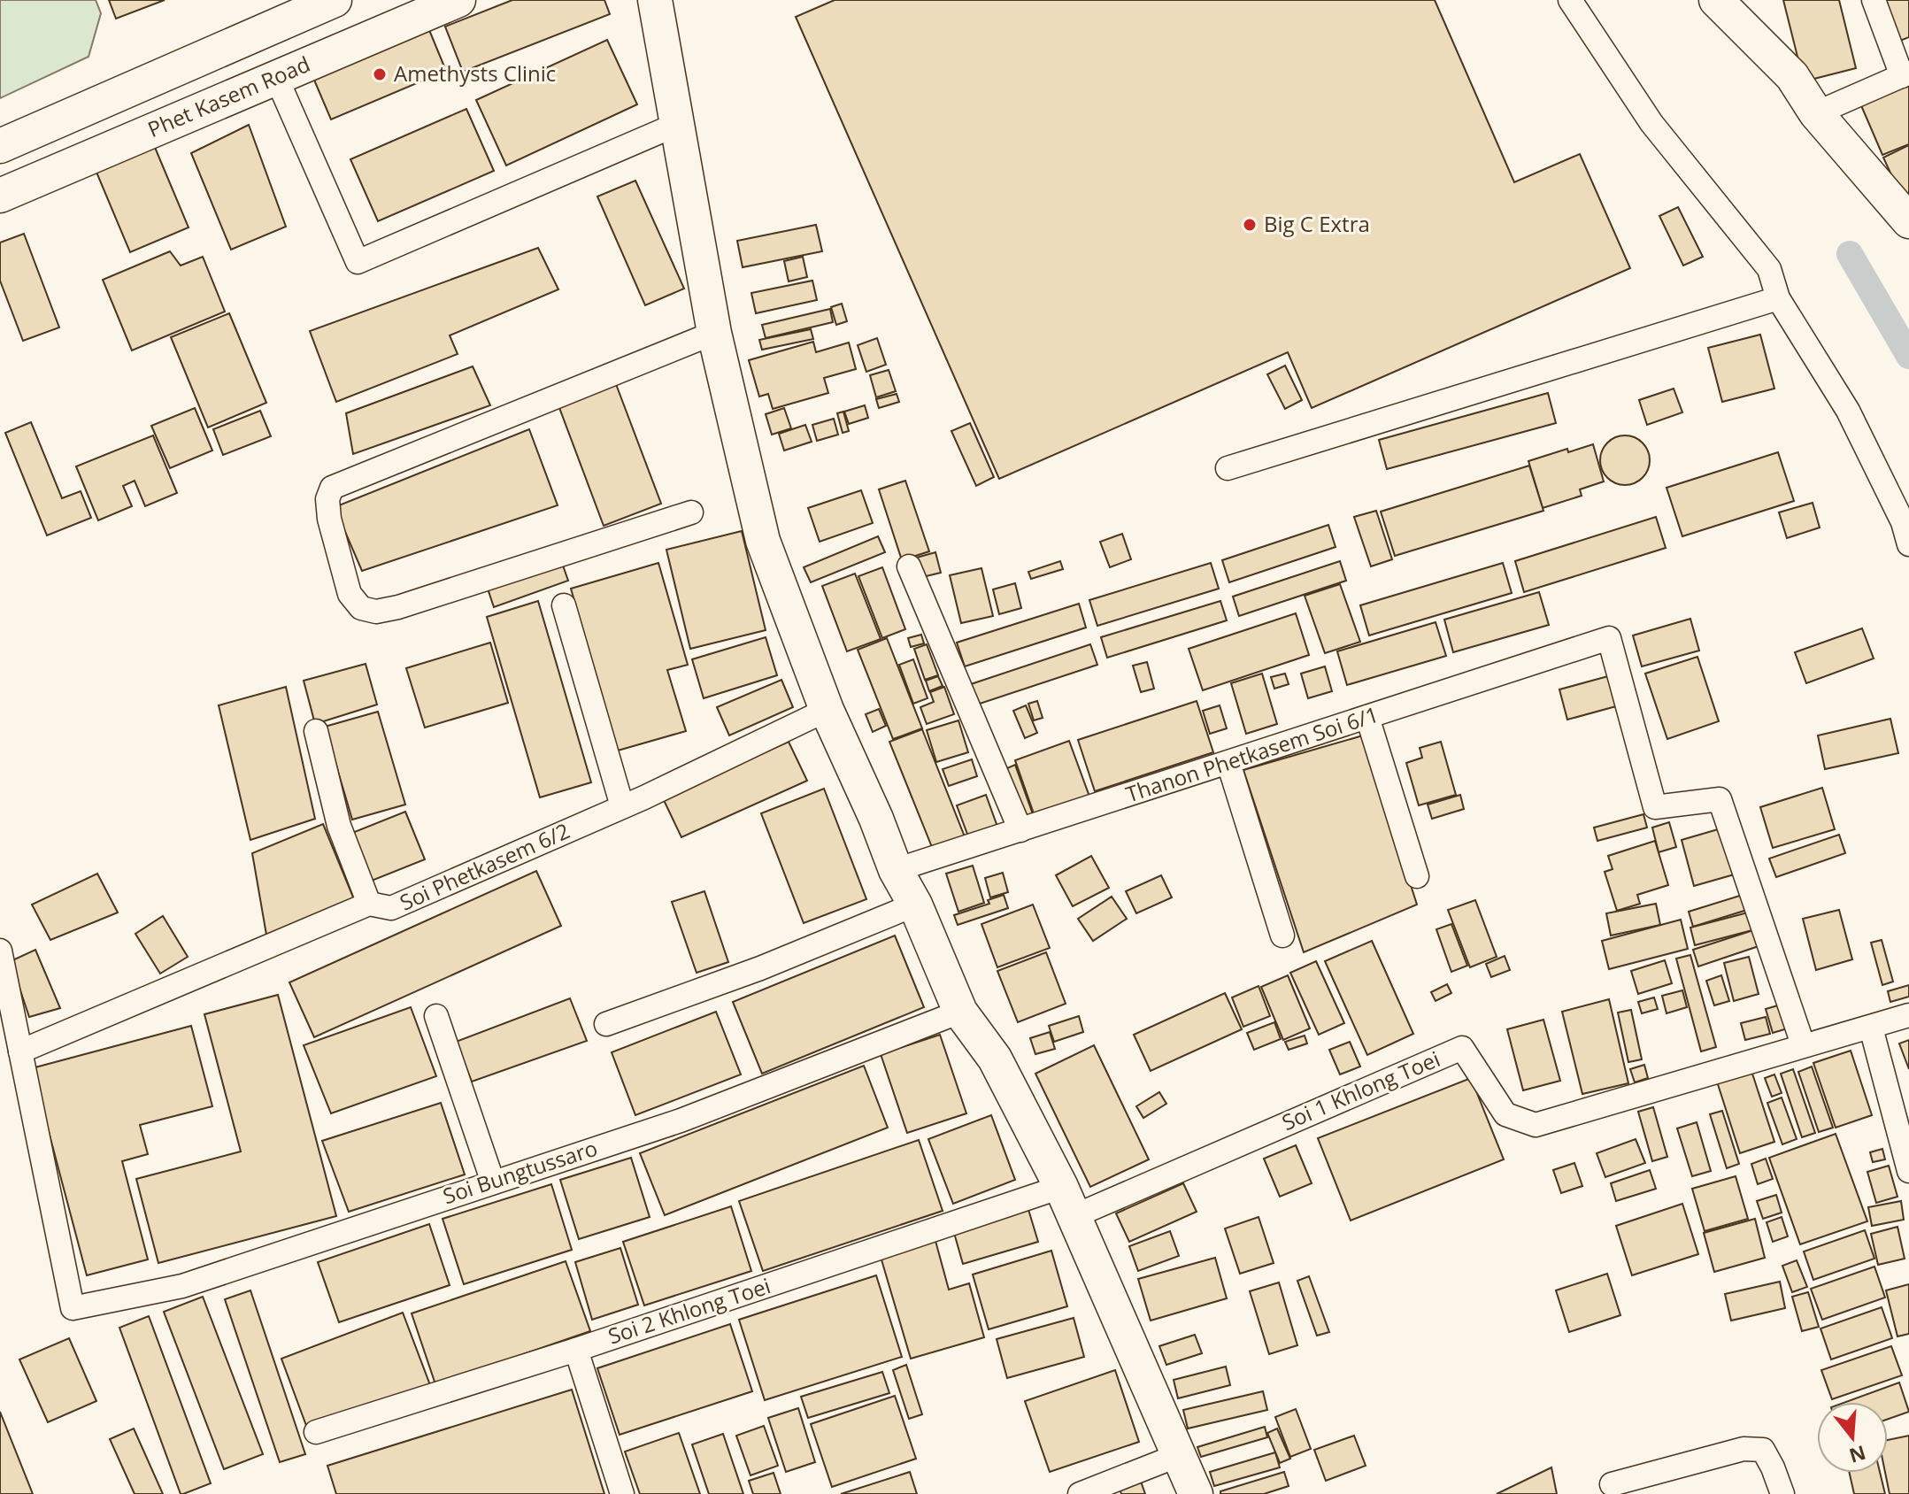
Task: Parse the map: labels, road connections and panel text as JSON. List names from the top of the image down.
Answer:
{
  "streets": {
    "street": [
      "Phet Kasem Road",
      "Thanon Phetkasem Soi 6/1",
      "Soi Phetkasem 6/2",
      "Soi 1 Khlong Toei",
      "Soi Bungtussaro",
      "Soi 2 Khlong Toei"
    ]
  },
  "crossings": [
    ["Thanon Phetkasem Soi 6/1", "Soi 1 Khlong Toei"],
    ["Soi Phetkasem 6/2", "Soi Bungtussaro"],
    ["Soi 1 Khlong Toei", "Soi 2 Khlong Toei"]
  ],
  "places": ["Amethysts Clinic", "Big C Extra"],
  "north": "bottom"
}
